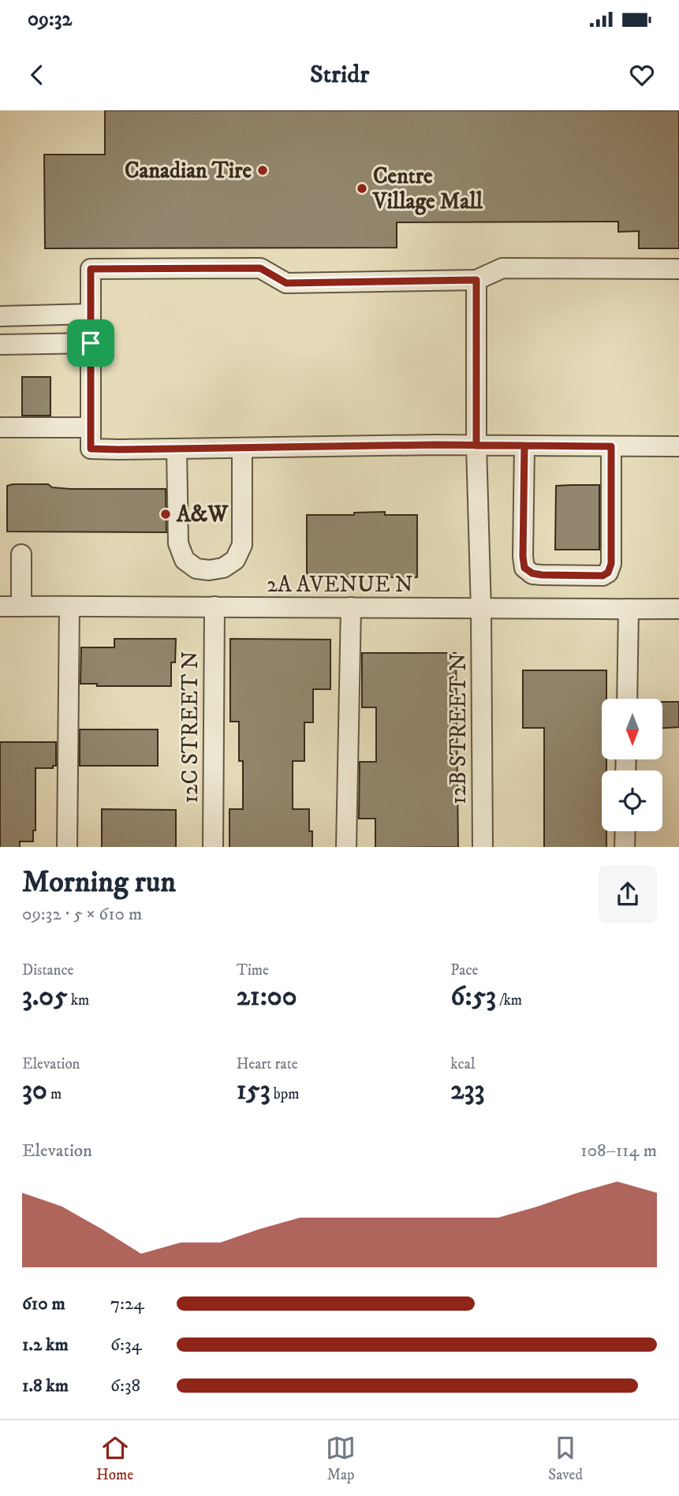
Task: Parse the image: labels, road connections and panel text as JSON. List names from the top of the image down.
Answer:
{
  "streets": {
    "street": ["2A AVENUE N", "12C STREET N", "12B STREET N"]
  },
  "crossings": [
    ["2A AVENUE N", "12C STREET N"],
    ["2A AVENUE N", "12B STREET N"]
  ],
  "places": ["Canadian Tire", "Centre Village Mall", "A&W"],
  "north": "bottom",
  "page": {
    "status": "09:32",
    "header": "Stridr",
    "heading": ["Morning run", "09:32 · 5 × 610 m"],
    "stats": [
      ["Distance", "3.05 km"],
      ["Time", "21:00"],
      ["Pace", "6:53 /km"],
      ["Elevation", "30 m"],
      ["Heart rate", "153 bpm"],
      ["kcal", "233"]
    ],
    "chart": ["Elevation", "108–114 m"],
    "list": [
      {
        "name": "610 m",
        "note": "7:24"
      },
      {
        "name": "1.2 km",
        "note": "6:34"
      },
      {
        "name": "1.8 km",
        "note": "6:38"
      }
    ],
    "tabs": ["Home", "Map", "Saved"]
  }
}
